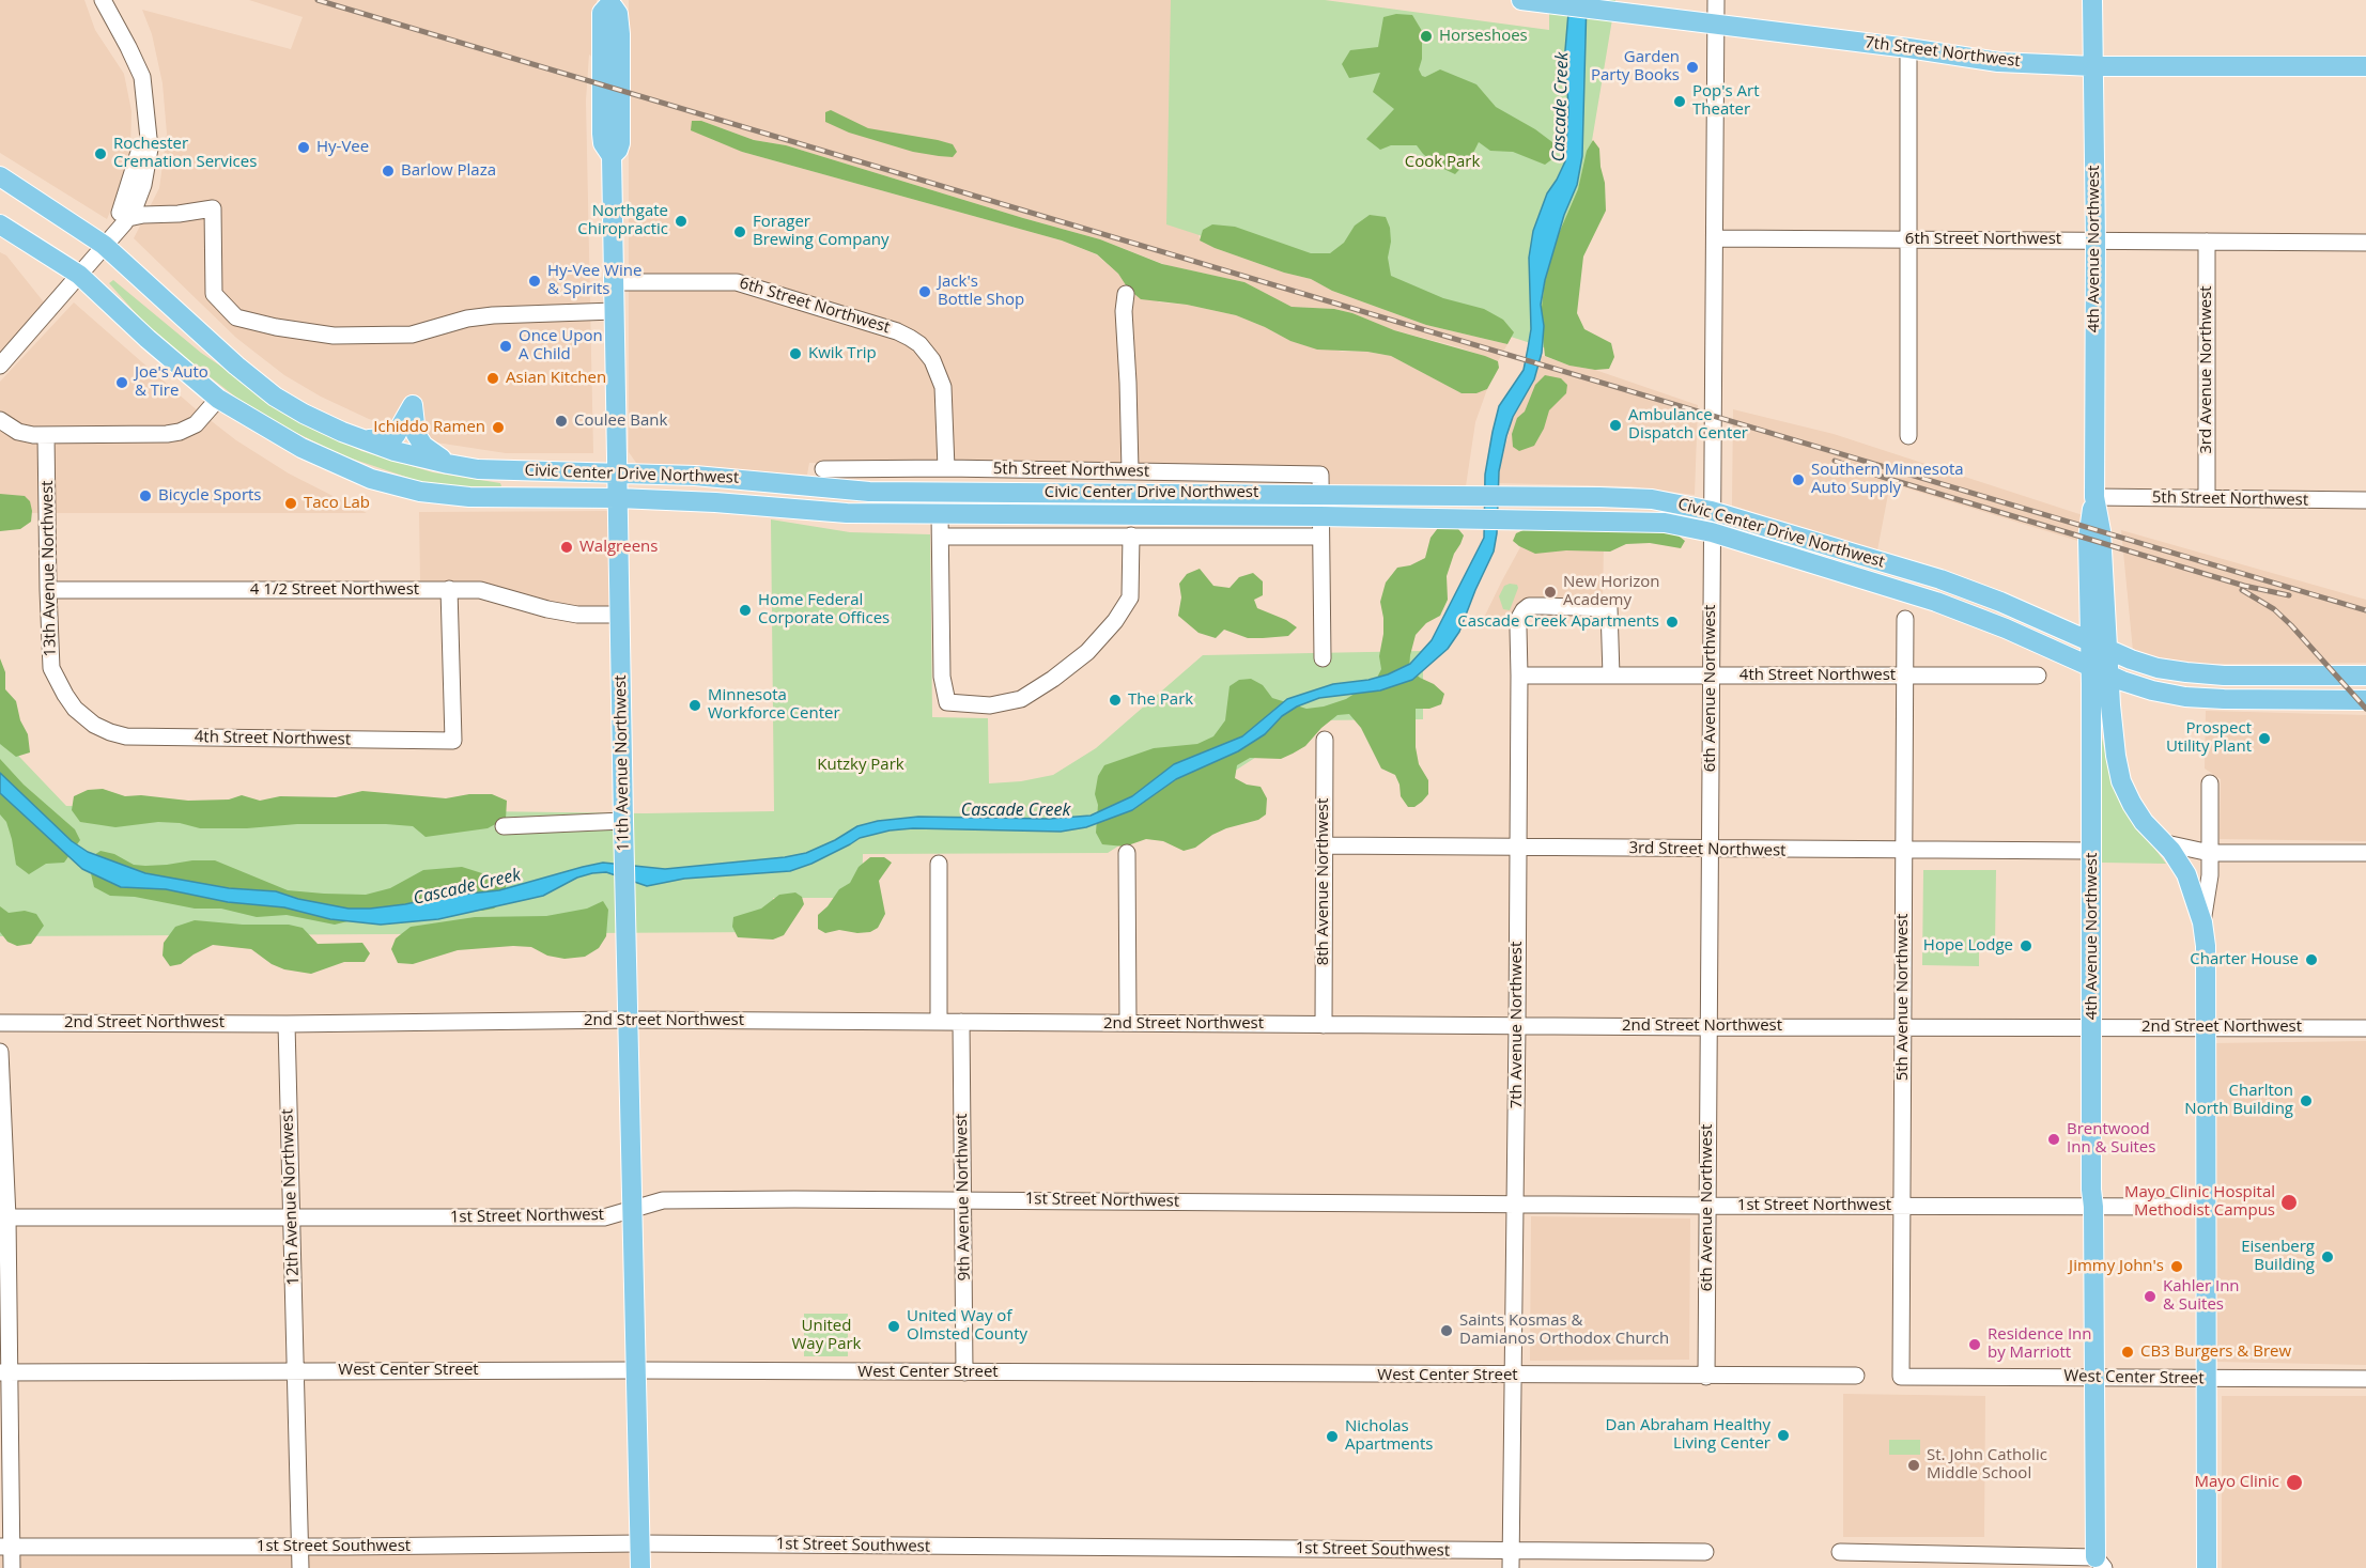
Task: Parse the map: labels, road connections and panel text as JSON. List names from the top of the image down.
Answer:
{
  "streets": {
    "main road": [
      "7th Street Northwest",
      "4th Avenue Northwest",
      "Civic Center Drive Northwest",
      "11th Avenue Northwest"
    ],
    "street": [
      "6th Street Northwest",
      "3rd Avenue Northwest",
      "5th Street Northwest",
      "13th Avenue Northwest",
      "4 1/2 Street Northwest",
      "4th Street Northwest",
      "6th Avenue Northwest",
      "3rd Street Northwest",
      "8th Avenue Northwest",
      "5th Avenue Northwest",
      "2nd Street Northwest",
      "7th Avenue Northwest",
      "12th Avenue Northwest",
      "9th Avenue Northwest",
      "1st Street Northwest",
      "West Center Street",
      "1st Street Southwest"
    ]
  },
  "crossings": [
    ["7th Street Northwest", "4th Avenue Northwest"],
    ["7th Street Northwest", "6th Avenue Northwest"],
    ["6th Street Northwest", "4th Avenue Northwest"],
    ["6th Street Northwest", "3rd Avenue Northwest"],
    ["6th Street Northwest", "5th Street Northwest"],
    ["6th Street Northwest", "6th Avenue Northwest"],
    ["6th Street Northwest", "11th Avenue Northwest"],
    ["4th Avenue Northwest", "5th Street Northwest"],
    ["4th Avenue Northwest", "Civic Center Drive Northwest"],
    ["4th Avenue Northwest", "3rd Street Northwest"],
    ["4th Avenue Northwest", "2nd Street Northwest"],
    ["4th Avenue Northwest", "1st Street Northwest"],
    ["4th Avenue Northwest", "West Center Street"],
    ["3rd Avenue Northwest", "5th Street Northwest"],
    ["5th Street Northwest", "Civic Center Drive Northwest"],
    ["Civic Center Drive Northwest", "6th Avenue Northwest"],
    ["Civic Center Drive Northwest", "11th Avenue Northwest"],
    ["13th Avenue Northwest", "4 1/2 Street Northwest"],
    ["13th Avenue Northwest", "4th Street Northwest"],
    ["4 1/2 Street Northwest", "4th Street Northwest"],
    ["4 1/2 Street Northwest", "11th Avenue Northwest"],
    ["4th Street Northwest", "6th Avenue Northwest"],
    ["4th Street Northwest", "5th Avenue Northwest"],
    ["4th Street Northwest", "7th Avenue Northwest"],
    ["6th Avenue Northwest", "3rd Street Northwest"],
    ["6th Avenue Northwest", "2nd Street Northwest"],
    ["6th Avenue Northwest", "1st Street Northwest"],
    ["6th Avenue Northwest", "West Center Street"],
    ["11th Avenue Northwest", "2nd Street Northwest"],
    ["11th Avenue Northwest", "1st Street Northwest"],
    ["11th Avenue Northwest", "West Center Street"],
    ["11th Avenue Northwest", "1st Street Southwest"],
    ["3rd Street Northwest", "8th Avenue Northwest"],
    ["3rd Street Northwest", "5th Avenue Northwest"],
    ["3rd Street Northwest", "7th Avenue Northwest"],
    ["8th Avenue Northwest", "2nd Street Northwest"],
    ["5th Avenue Northwest", "2nd Street Northwest"],
    ["5th Avenue Northwest", "1st Street Northwest"],
    ["5th Avenue Northwest", "West Center Street"],
    ["2nd Street Northwest", "7th Avenue Northwest"],
    ["2nd Street Northwest", "12th Avenue Northwest"],
    ["2nd Street Northwest", "9th Avenue Northwest"],
    ["7th Avenue Northwest", "1st Street Northwest"],
    ["7th Avenue Northwest", "West Center Street"],
    ["7th Avenue Northwest", "1st Street Southwest"],
    ["12th Avenue Northwest", "1st Street Northwest"],
    ["12th Avenue Northwest", "West Center Street"],
    ["12th Avenue Northwest", "1st Street Southwest"],
    ["9th Avenue Northwest", "1st Street Northwest"],
    ["9th Avenue Northwest", "West Center Street"]
  ],
  "water": ["Cascade Creek"],
  "parks": ["Cook Park", "Kutzky Park", "United Way Park"],
  "places": [
    "Horseshoes",
    "Garden Party Books",
    "Pop's Art Theater",
    "Hy-Vee",
    "Rochester Cremation Services",
    "Barlow Plaza",
    "Northgate Chiropractic",
    "Forager Brewing Company",
    "Hy-Vee Wine & Spirits",
    "Jack's Bottle Shop",
    "Once Upon A Child",
    "Kwik Trip",
    "Asian Kitchen",
    "Joe's Auto & Tire",
    "Coulee Bank",
    "Ambulance Dispatch Center",
    "Ichiddo Ramen",
    "Southern Minnesota Auto Supply",
    "Bicycle Sports",
    "Taco Lab",
    "Walgreens",
    "New Horizon Academy",
    "Home Federal Corporate Offices",
    "Cascade Creek Apartments",
    "The Park",
    "Minnesota Workforce Center",
    "Prospect Utility Plant",
    "Hope Lodge",
    "Charter House",
    "Charlton North Building",
    "Brentwood Inn & Suites",
    "Mayo Clinic Hospital Methodist Campus",
    "Eisenberg Building",
    "Jimmy John's",
    "Kahler Inn & Suites",
    "United Way of Olmsted County",
    "Saints Kosmas & Damianos Orthodox Church",
    "Residence Inn by Marriott",
    "CB3 Burgers & Brew",
    "Dan Abraham Healthy Living Center",
    "Nicholas Apartments",
    "St. John Catholic Middle School",
    "Mayo Clinic"
  ]
}
